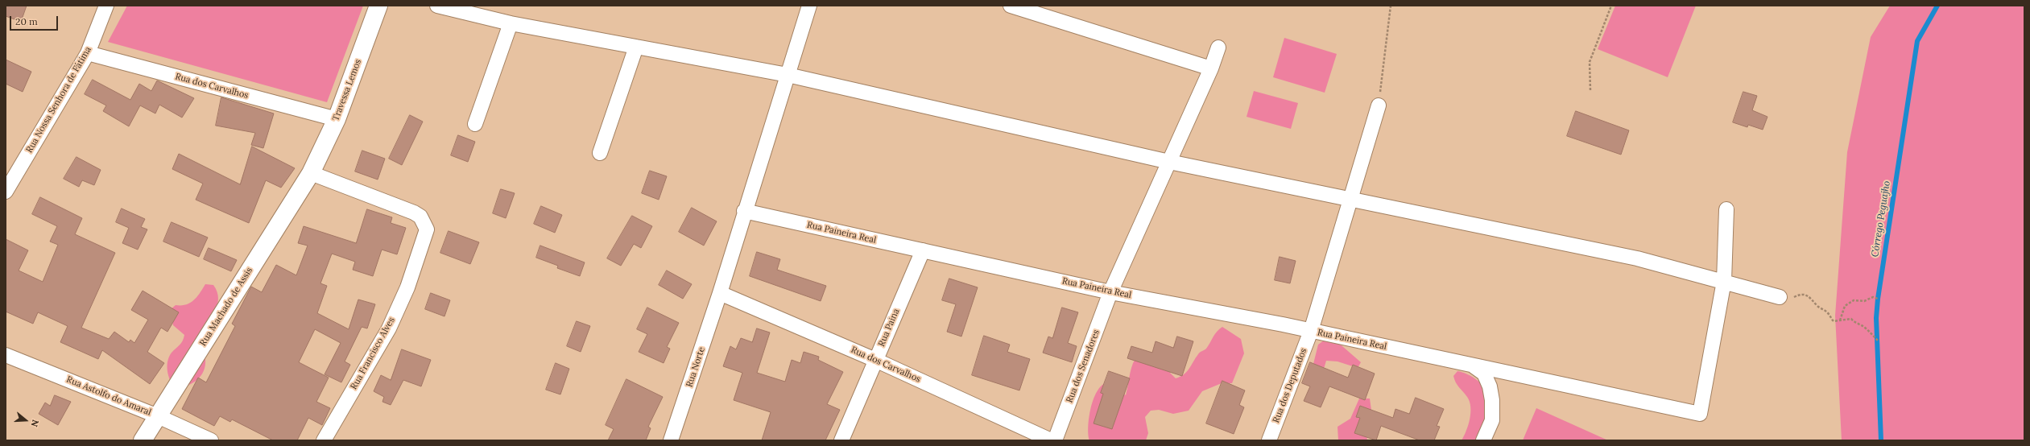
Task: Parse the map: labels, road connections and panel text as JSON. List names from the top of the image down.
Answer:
{
  "streets": {
    "street": [
      "Rua dos Carvalhos",
      "Travessa Lemos",
      "Rua Nossa Senhora de Fátima",
      "Rua Paineira Real",
      "Rua Machado de Assis",
      "Rua Paina",
      "Rua Francisco Alves",
      "Rua dos Senadores",
      "Rua Norte",
      "Rua dos Deputados",
      "Rua Astolfo do Amaral"
    ]
  },
  "crossings": [
    ["Rua dos Carvalhos", "Travessa Lemos"],
    ["Rua dos Carvalhos", "Rua Nossa Senhora de Fátima"],
    ["Rua dos Carvalhos", "Rua Paina"],
    ["Rua dos Carvalhos", "Rua Norte"],
    ["Travessa Lemos", "Rua Machado de Assis"],
    ["Travessa Lemos", "Rua Francisco Alves"],
    ["Rua Paineira Real", "Rua Paina"],
    ["Rua Paineira Real", "Rua dos Senadores"],
    ["Rua Paineira Real", "Rua dos Deputados"],
    ["Rua Machado de Assis", "Rua Francisco Alves"],
    ["Rua Machado de Assis", "Rua Astolfo do Amaral"]
  ],
  "water": ["Córrego Peguajho"],
  "scale_bar": "20 m",
  "north": "right"
}
